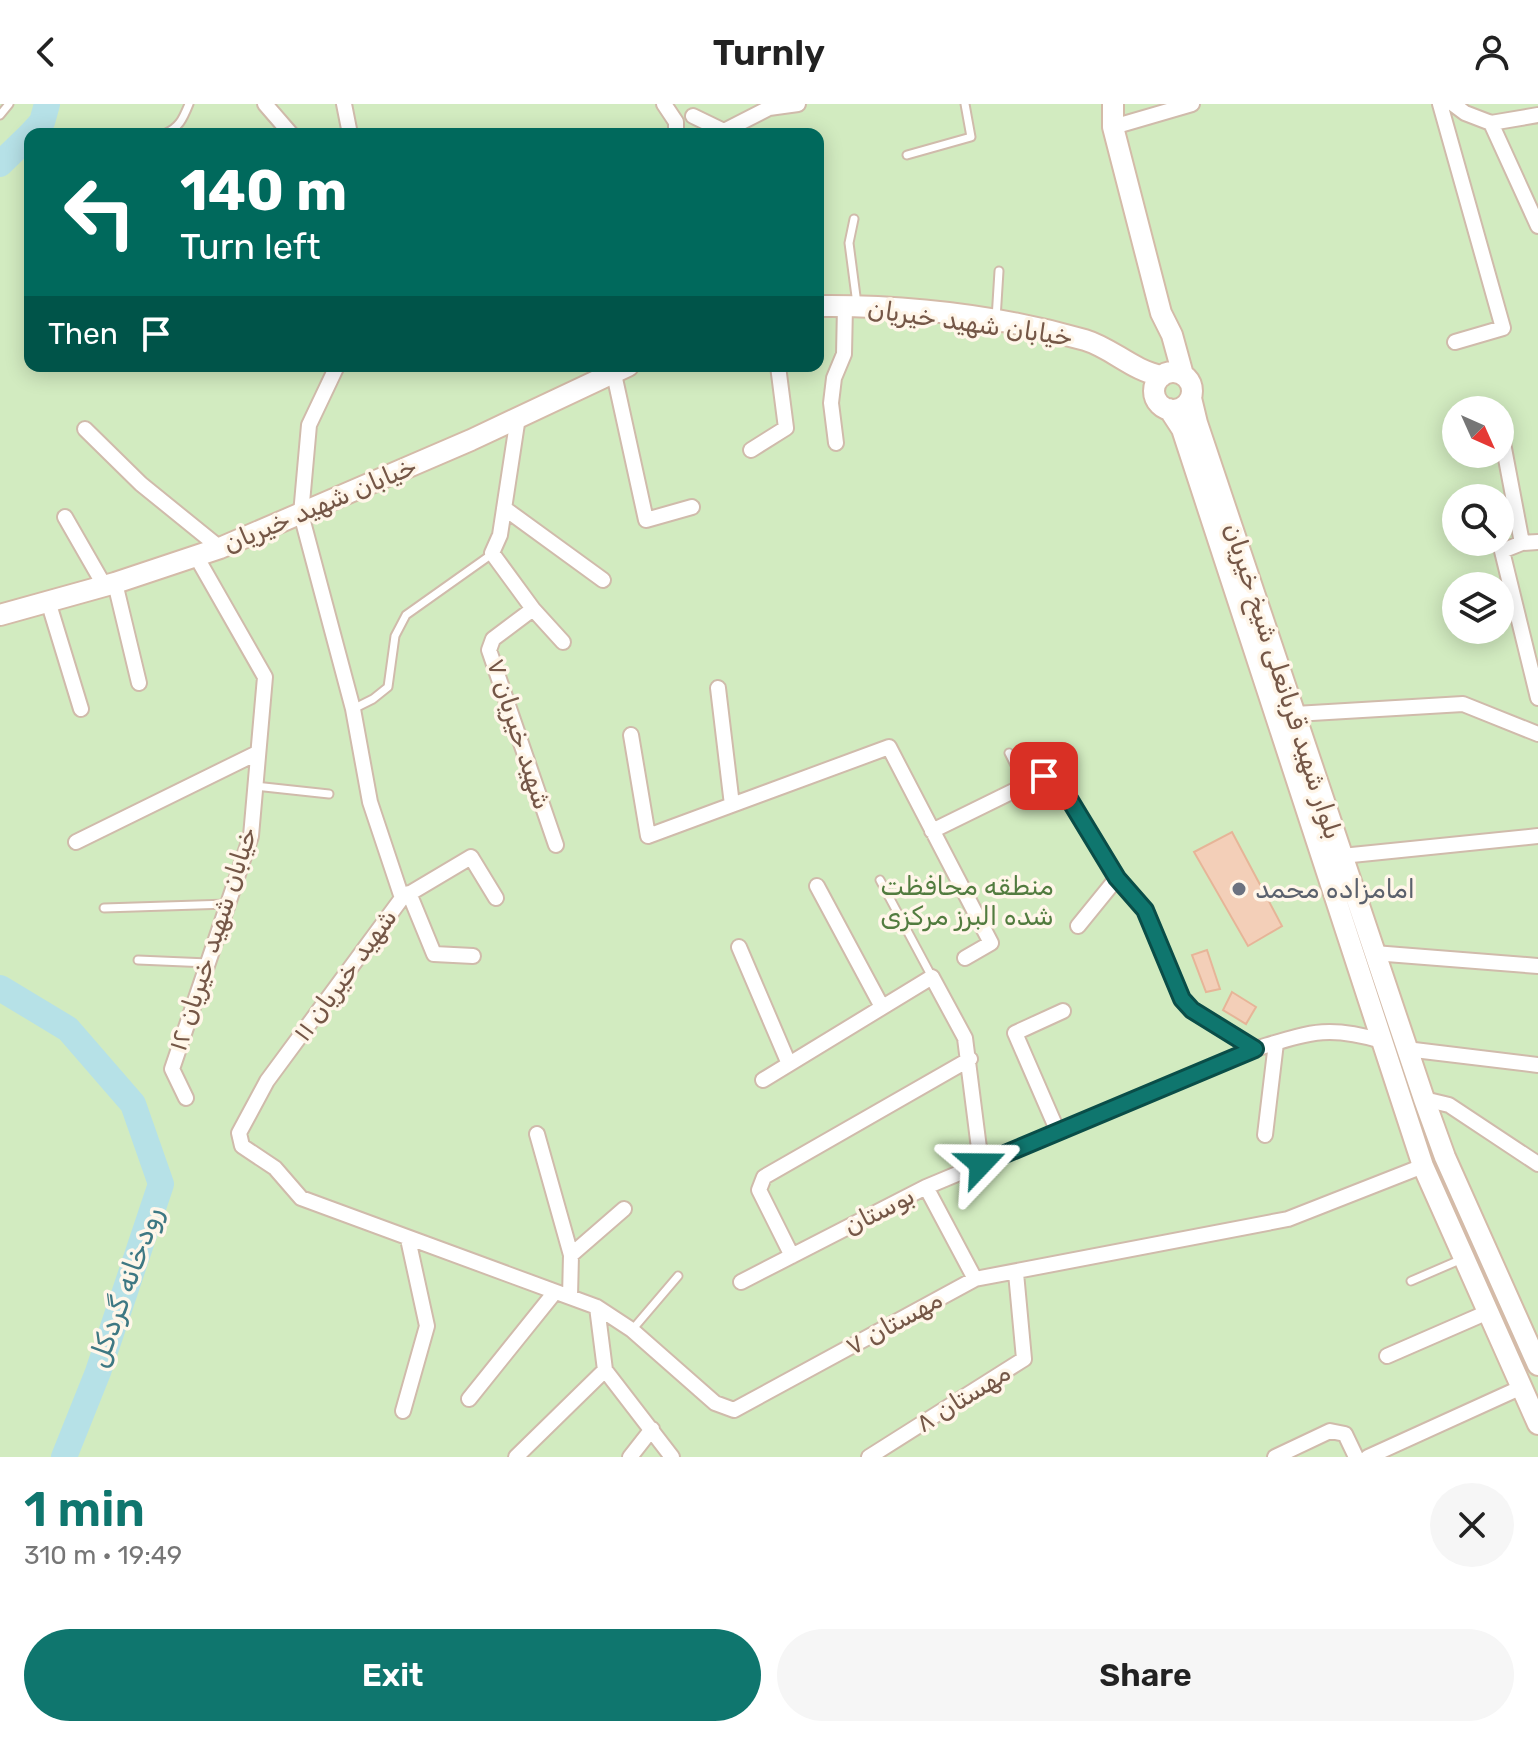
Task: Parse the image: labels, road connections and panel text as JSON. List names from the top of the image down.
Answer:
{
  "streets": {
    "street": [
      "خیابان شهید خیریان",
      "بلوار شهید قربانعلی شیخ خیریان",
      "شهید خیریان ۷",
      "خیابان شهید خیریان ۱۲",
      "شهید خیریان ۱۱",
      "بوستان",
      "مهستان ۷",
      "مهستان ۸"
    ]
  },
  "crossings": [
    ["خیابان شهید خیریان", "خیابان شهید خیریان ۱۲"],
    ["خیابان شهید خیریان", "شهید خیریان ۱۱"],
    ["شهید خیریان ۱۱", "مهستان ۷"],
    ["مهستان ۷", "مهستان ۸"]
  ],
  "water": ["رودخانه گردکل"],
  "parks": ["منطقه محافظت شده البرز مرکزی"],
  "places": ["امامزاده محمد"],
  "north": "bottom right",
  "page": {
    "header": "Turnly",
    "turn": ["140 m", "Turn left"],
    "then": "Then",
    "heading": ["1 min", "310 m · 19:49"],
    "buttons": ["Exit", "Share"]
  }
}
